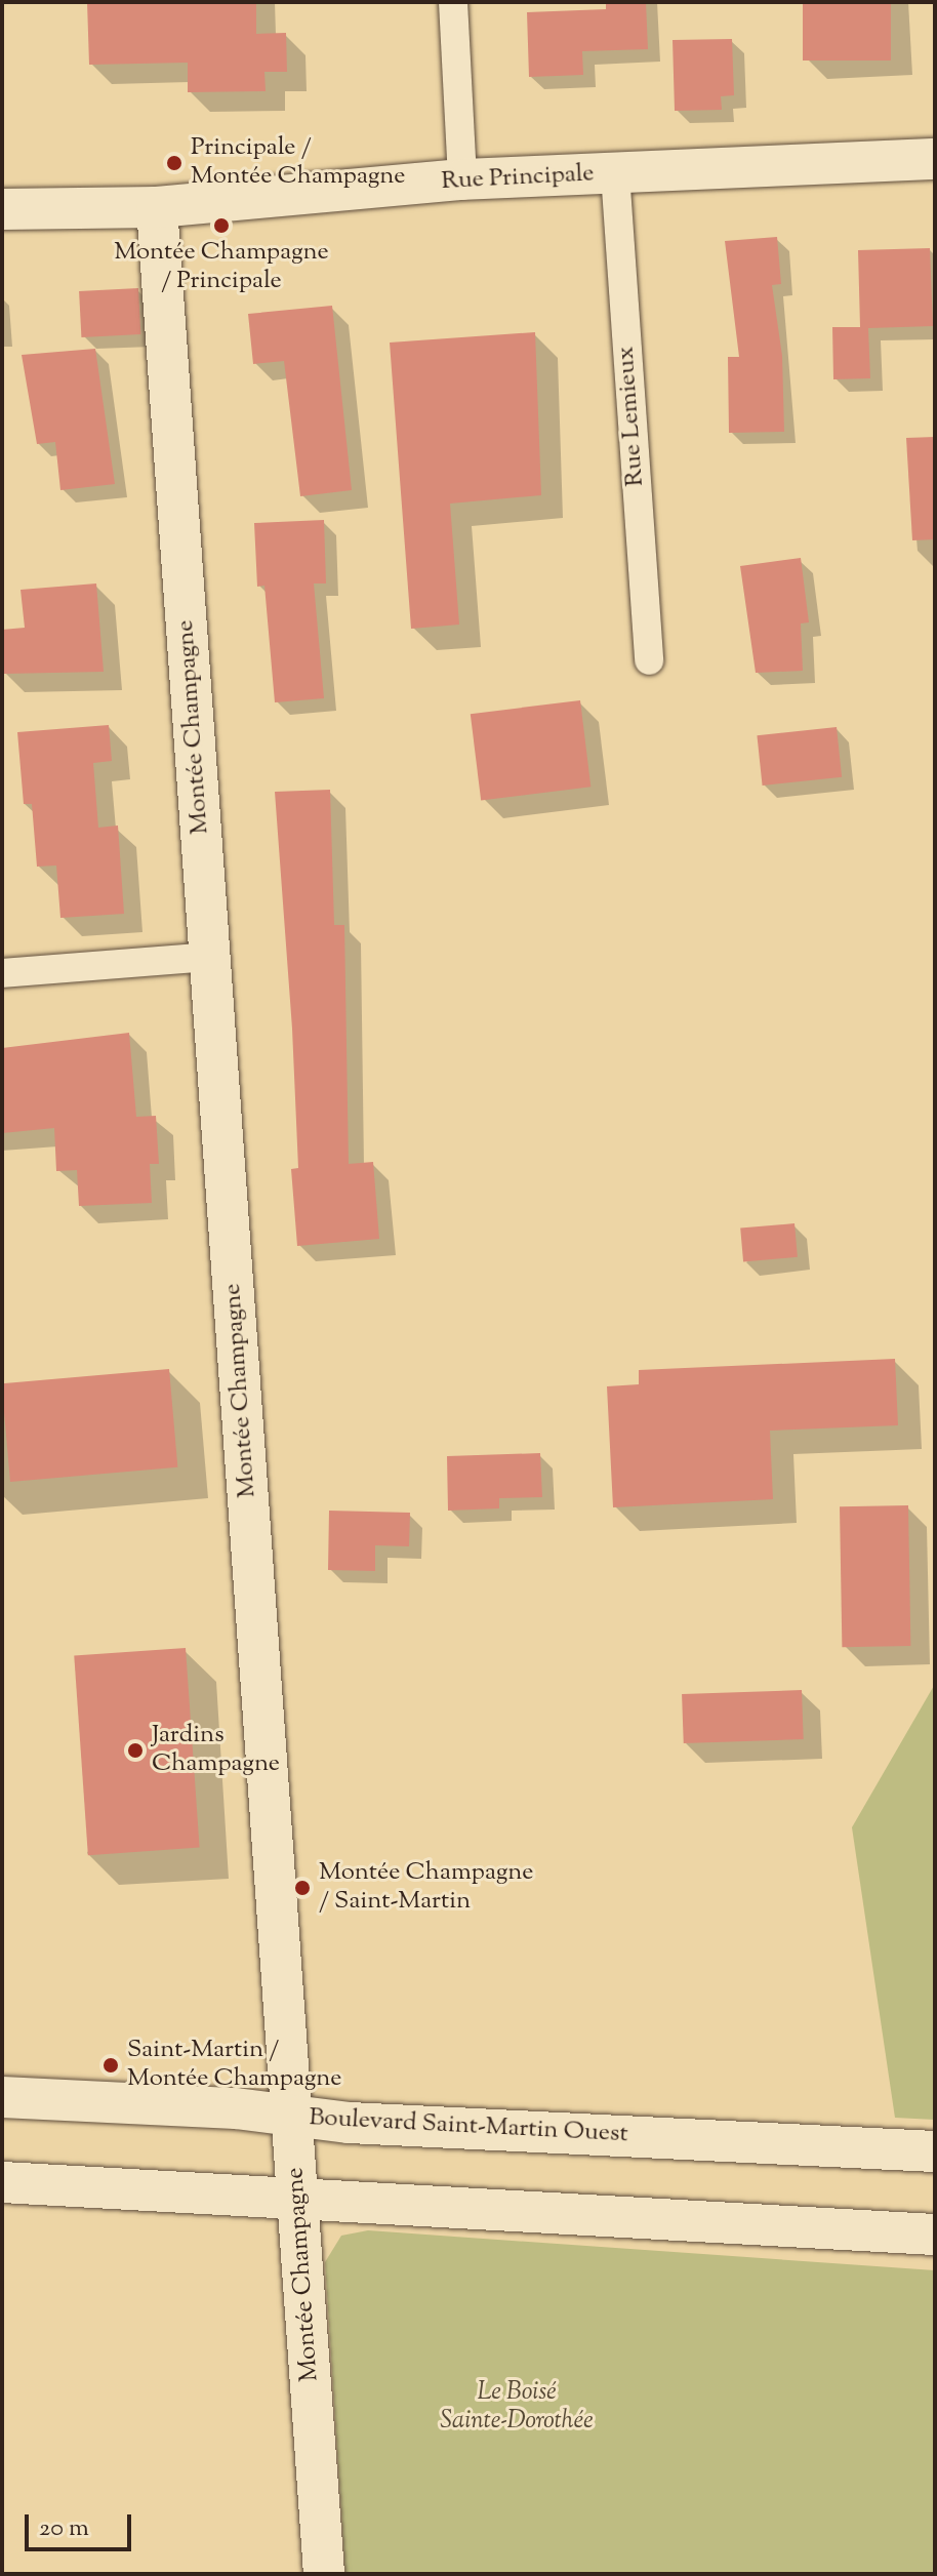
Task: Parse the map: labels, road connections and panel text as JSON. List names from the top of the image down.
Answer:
{
  "streets": {
    "street": [
      "Rue Principale",
      "Rue Lemieux",
      "Montée Champagne",
      "Boulevard Saint-Martin Ouest"
    ]
  },
  "crossings": [
    ["Rue Principale", "Rue Lemieux"],
    ["Rue Principale", "Montée Champagne"],
    ["Montée Champagne", "Boulevard Saint-Martin Ouest"]
  ],
  "parks": ["Le Boisé Sainte-Dorothée"],
  "places": [
    "Principale / Montée Champagne",
    "Montée Champagne / Principale",
    "Jardins Champagne",
    "Montée Champagne / Saint-Martin",
    "Saint-Martin / Montée Champagne"
  ],
  "scale_bar": "20 m"
}
